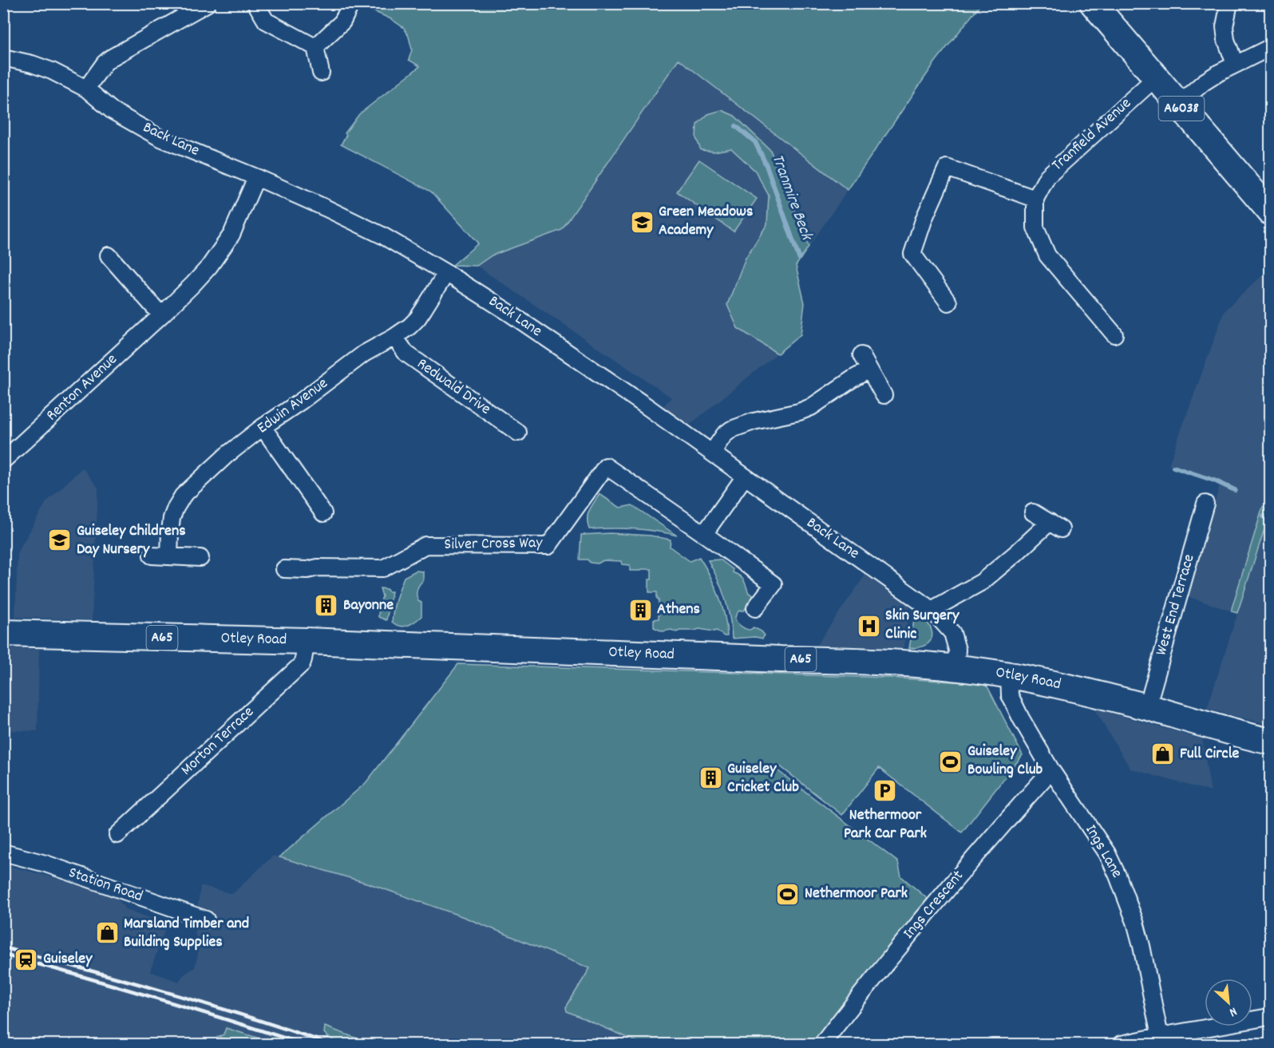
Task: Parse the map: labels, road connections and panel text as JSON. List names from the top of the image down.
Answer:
{
  "streets": {
    "main road": ["A6038", "A65", "Otley Road"],
    "street": [
      "Tranfield Avenue",
      "Back Lane",
      "Redwald Drive",
      "Renton Avenue",
      "Edwin Avenue",
      "Silver Cross Way",
      "West End Terrace",
      "Morton Terrace",
      "Ings Lane",
      "Station Road",
      "Ings Crescent"
    ]
  },
  "crossings": [
    ["A6038", "Tranfield Avenue"],
    ["Back Lane", "Renton Avenue"],
    ["Back Lane", "Edwin Avenue"],
    ["Back Lane", "Otley Road"],
    ["Redwald Drive", "Edwin Avenue"],
    ["West End Terrace", "Otley Road"],
    ["Otley Road", "Morton Terrace"],
    ["Otley Road", "Ings Lane"],
    ["Ings Lane", "Ings Crescent"]
  ],
  "water": ["Tranmire Beck"],
  "places": {
    "school or university": ["Green Meadows Academy", "Guiseley Childrens Day Nursery"],
    "building": ["Bayonne", "Athens", "Guiseley Cricket Club"],
    "hospital": ["Skin Surgery Clinic"],
    "shop": ["Full Circle", "Marsland Timber and Building Supplies"],
    "sports": ["Guiseley Bowling Club", "Nethermoor Park"],
    "parking": ["Nethermoor Park Car Park"],
    "station": ["Guiseley"]
  },
  "north": "bottom right"
}
